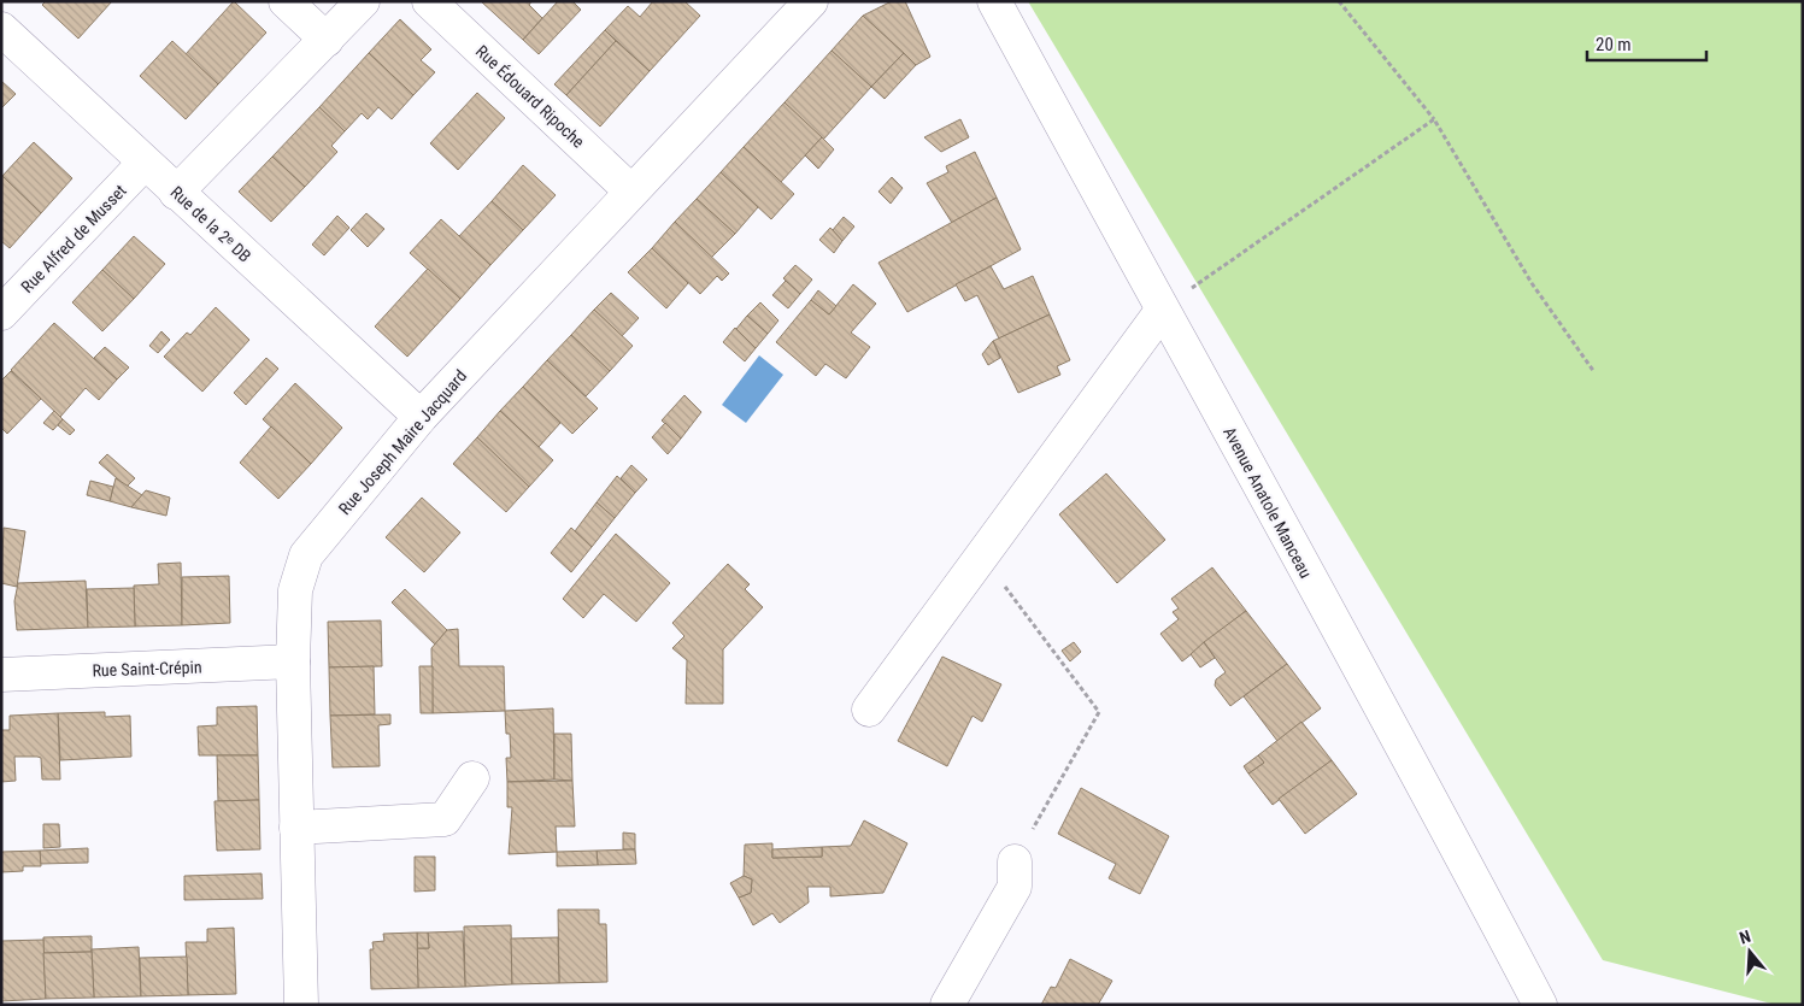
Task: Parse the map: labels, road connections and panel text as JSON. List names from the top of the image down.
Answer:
{
  "streets": {
    "street": [
      "Rue Édouard Ripoche",
      "Rue de la 2ᵉ DB",
      "Rue Alfred de Musset",
      "Rue Joseph Maire Jacquard",
      "Avenue Anatole Manceau",
      "Rue Saint-Crépin"
    ]
  },
  "crossings": [
    ["Rue Édouard Ripoche", "Rue Joseph Maire Jacquard"],
    ["Rue de la 2ᵉ DB", "Rue Alfred de Musset"],
    ["Rue de la 2ᵉ DB", "Rue Joseph Maire Jacquard"],
    ["Rue Joseph Maire Jacquard", "Rue Saint-Crépin"]
  ],
  "scale_bar": "20 m",
  "north": "top"
}
